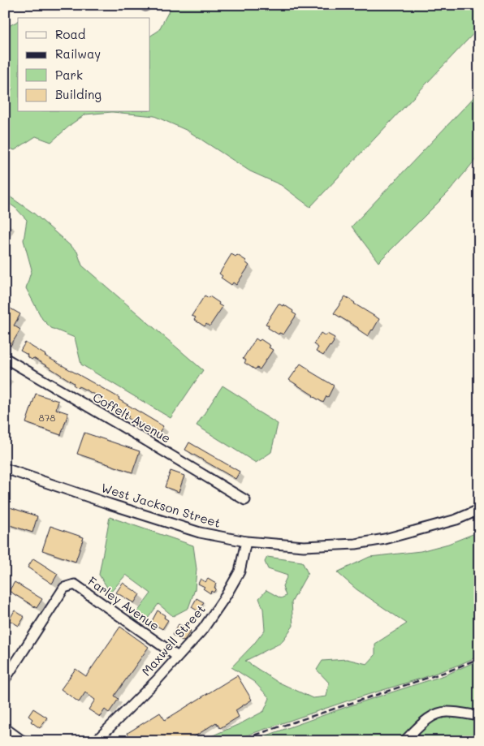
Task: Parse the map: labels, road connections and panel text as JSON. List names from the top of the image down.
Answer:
{
  "streets": {
    "street": [
      "Coffelt Avenue",
      "West Jackson Street",
      "Farley Avenue",
      "Maxwell Street"
    ]
  },
  "crossings": [
    ["West Jackson Street", "Maxwell Street"],
    ["Farley Avenue", "Maxwell Street"]
  ],
  "house_numbers": ["878"],
  "legend": [
    "Road",
    "Railway",
    "Park",
    "Building"
  ]
}
